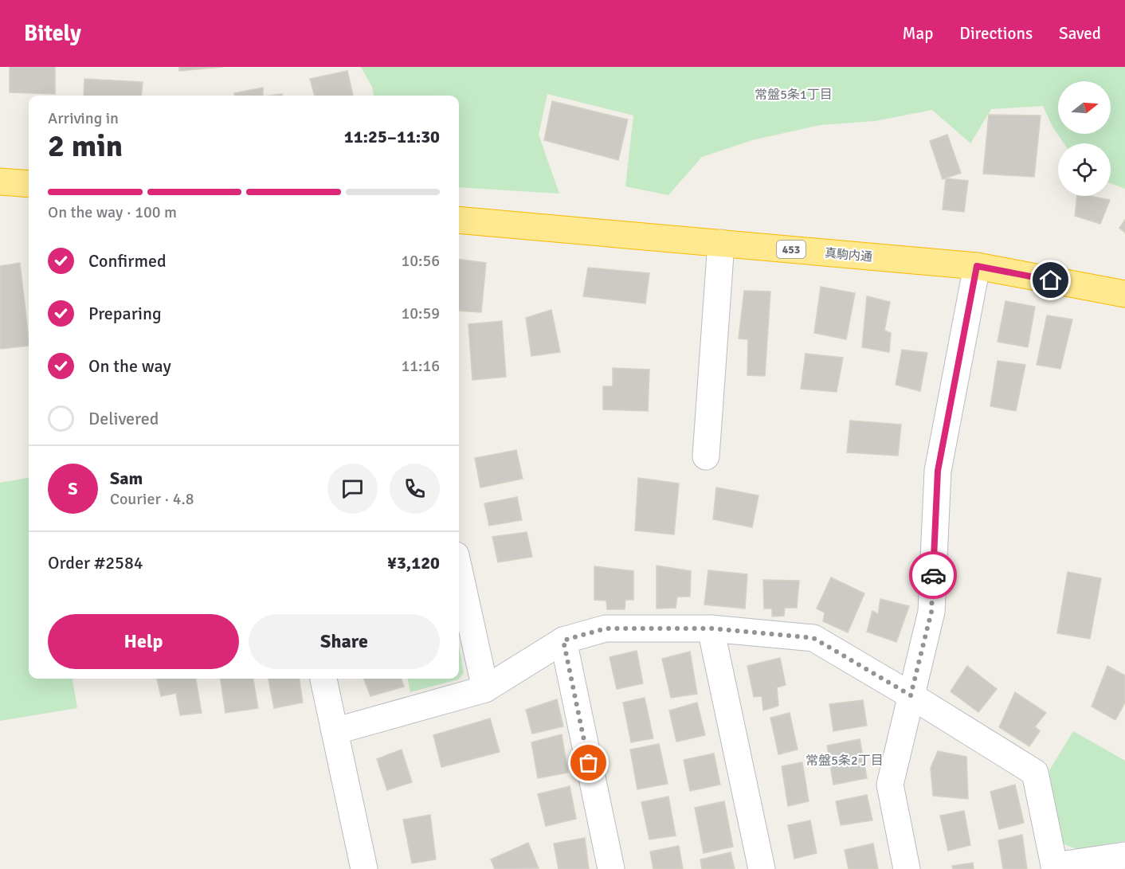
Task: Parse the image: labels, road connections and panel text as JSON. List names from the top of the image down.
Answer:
{
  "streets": {
    "highway": ["453", "真駒内通"]
  },
  "districts": ["常盤5条1丁目", "常盤5条2丁目"],
  "north": "right",
  "page": {
    "header": "Bitely",
    "nav": ["Map", "Directions", "Saved"],
    "heading": ["2 min", "Arriving in", "11:25–11:30"],
    "panel": [
      "Sam",
      "Courier · 4.8",
      "Order #2584",
      "¥3,120"
    ],
    "bar": "On the way · 100 m",
    "list": [
      ["Confirmed", "10:56"],
      ["Preparing", "10:59"],
      ["On the way", "11:16"],
      "Delivered"
    ],
    "round": "S",
    "buttons": ["Help", "Share"]
  }
}
